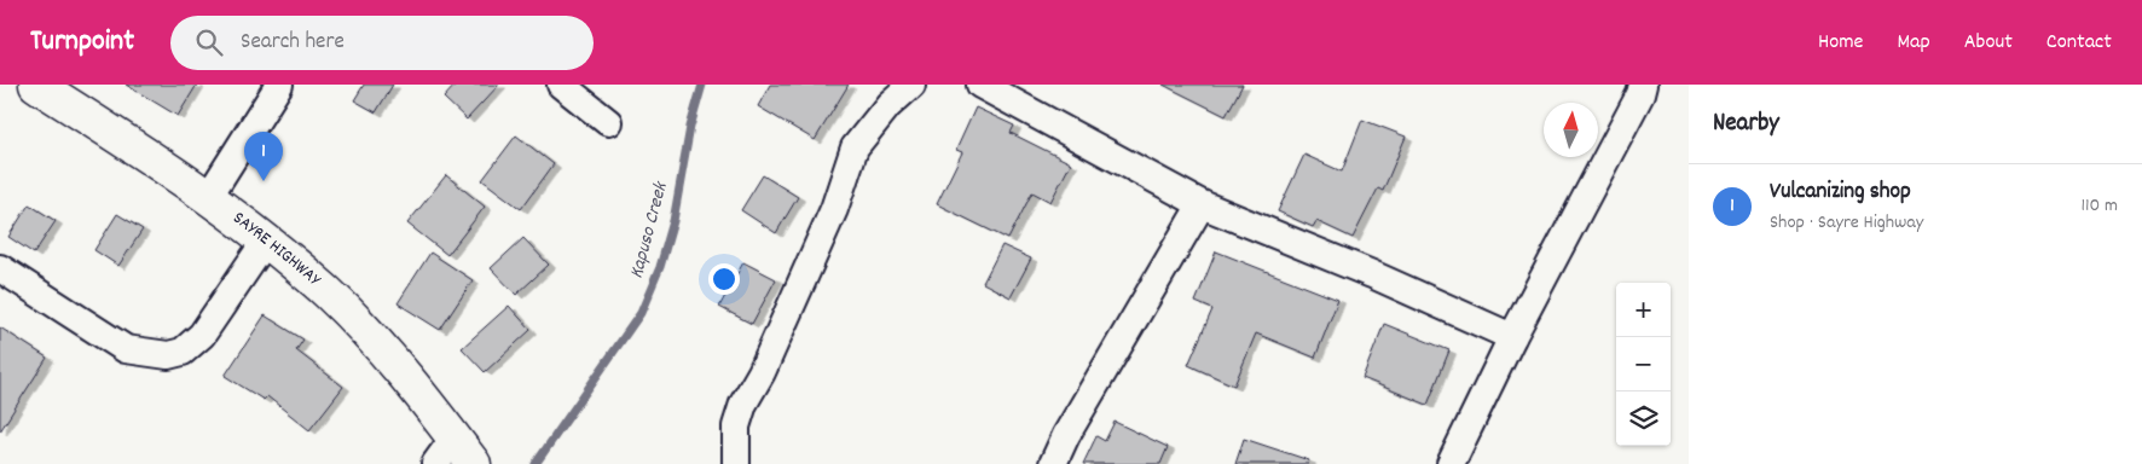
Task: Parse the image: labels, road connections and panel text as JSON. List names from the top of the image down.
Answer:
{
  "streets": {
    "highway": ["SAYRE HIGHWAY"]
  },
  "water": ["Kapuso Creek"],
  "north": "top",
  "page": {
    "header": "Turnpoint",
    "search": "Search here",
    "nav": [
      "Home",
      "Map",
      "About",
      "Contact"
    ],
    "heading": "Nearby",
    "pins": "1",
    "list": [
      {
        "mark": "1",
        "name": "Vulcanizing shop",
        "note": "Shop · Sayre Highway",
        "value": "110 m"
      }
    ],
    "map_buttons": ["+", "−"]
  }
}
